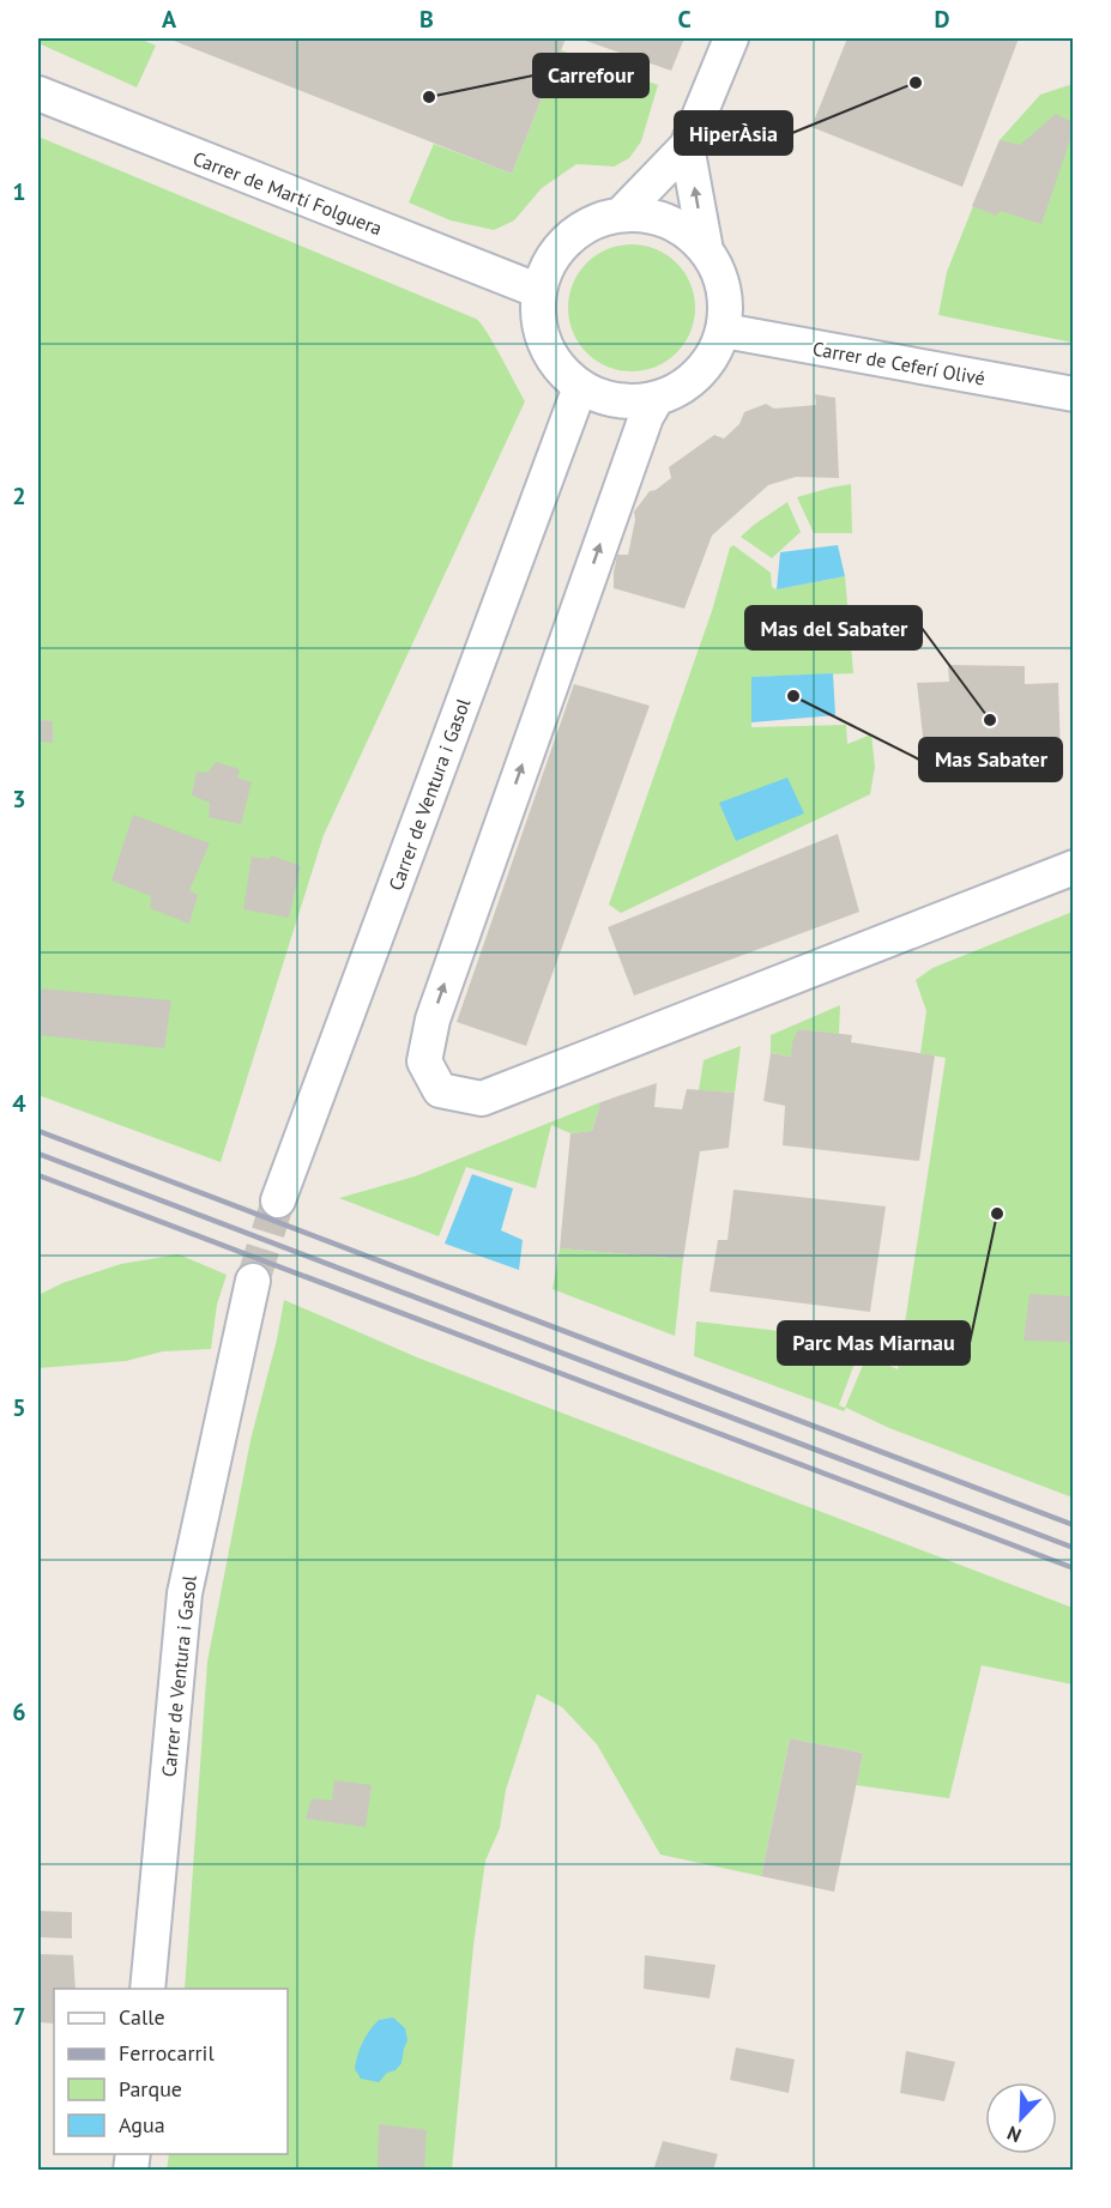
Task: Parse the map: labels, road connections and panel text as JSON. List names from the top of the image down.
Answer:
{
  "streets": {
    "street": ["Carrer de Martí Folguera", "Carrer de Ceferí Olivé", "Carrer de Ventura i Gasol"]
  },
  "crossings": [
    ["Carrer de Martí Folguera", "Carrer de Ceferí Olivé"],
    ["Carrer de Martí Folguera", "Carrer de Ventura i Gasol"],
    ["Carrer de Ceferí Olivé", "Carrer de Ventura i Gasol"]
  ],
  "places": [
    "HiperÀsia",
    "Carrefour",
    "Mas Sabater",
    "Mas del Sabater",
    "Parc Mas Miarnau"
  ],
  "legend": [
    "Calle",
    "Ferrocarril",
    "Parque",
    "Agua"
  ],
  "north": "bottom left",
  "grid": {
    "columns": [
      "A",
      "B",
      "C",
      "D"
    ],
    "rows": [
      "1",
      "2",
      "3",
      "4",
      "5",
      "6",
      "7"
    ]
  }
}
